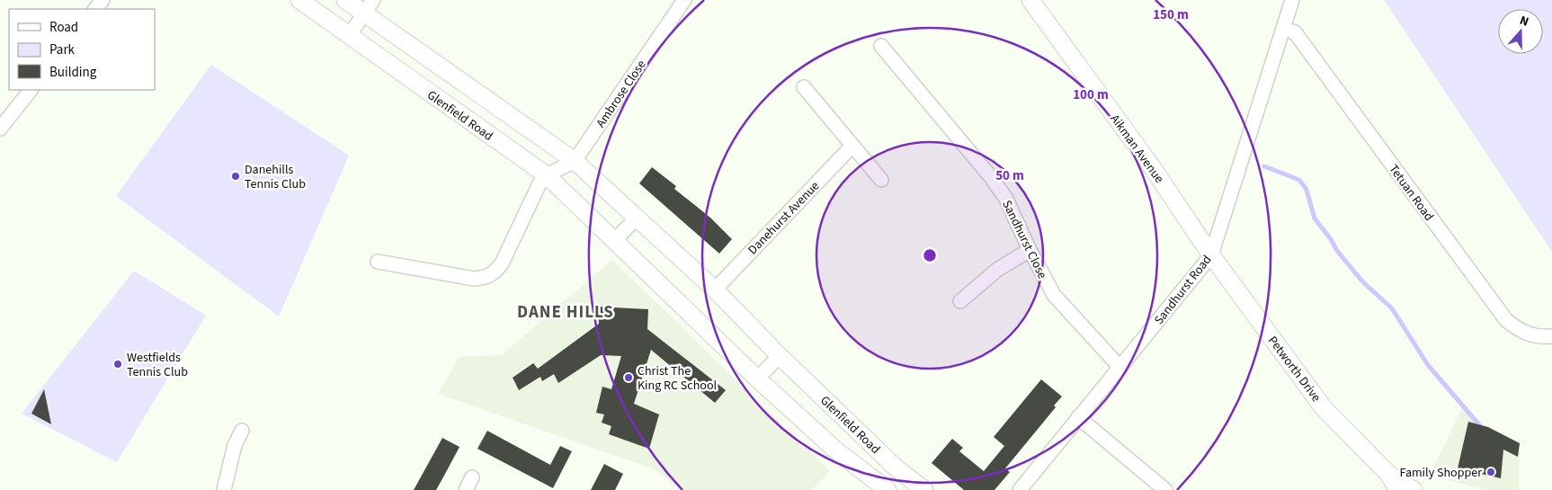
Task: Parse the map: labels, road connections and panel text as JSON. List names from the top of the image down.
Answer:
{
  "streets": {
    "street": [
      "Ambrose Close",
      "Glenfield Road",
      "Aikman Avenue",
      "Tetuan Road",
      "Danehurst Avenue",
      "Sandhurst Close",
      "Sandhurst Road",
      "Petworth Drive"
    ]
  },
  "crossings": [
    ["Ambrose Close", "Glenfield Road"],
    ["Glenfield Road", "Danehurst Avenue"],
    ["Aikman Avenue", "Sandhurst Road"],
    ["Aikman Avenue", "Petworth Drive"],
    ["Tetuan Road", "Sandhurst Road"],
    ["Sandhurst Close", "Sandhurst Road"],
    ["Sandhurst Road", "Petworth Drive"]
  ],
  "districts": ["DANE HILLS"],
  "places": [
    "Danehills Tennis Club",
    "Westfields Tennis Club",
    "Christ The King RC School",
    "Family Shopper"
  ],
  "legend": ["Road", "Park", "Building"],
  "north": "top",
  "rings": ["150 m", "100 m", "50 m"]
}
